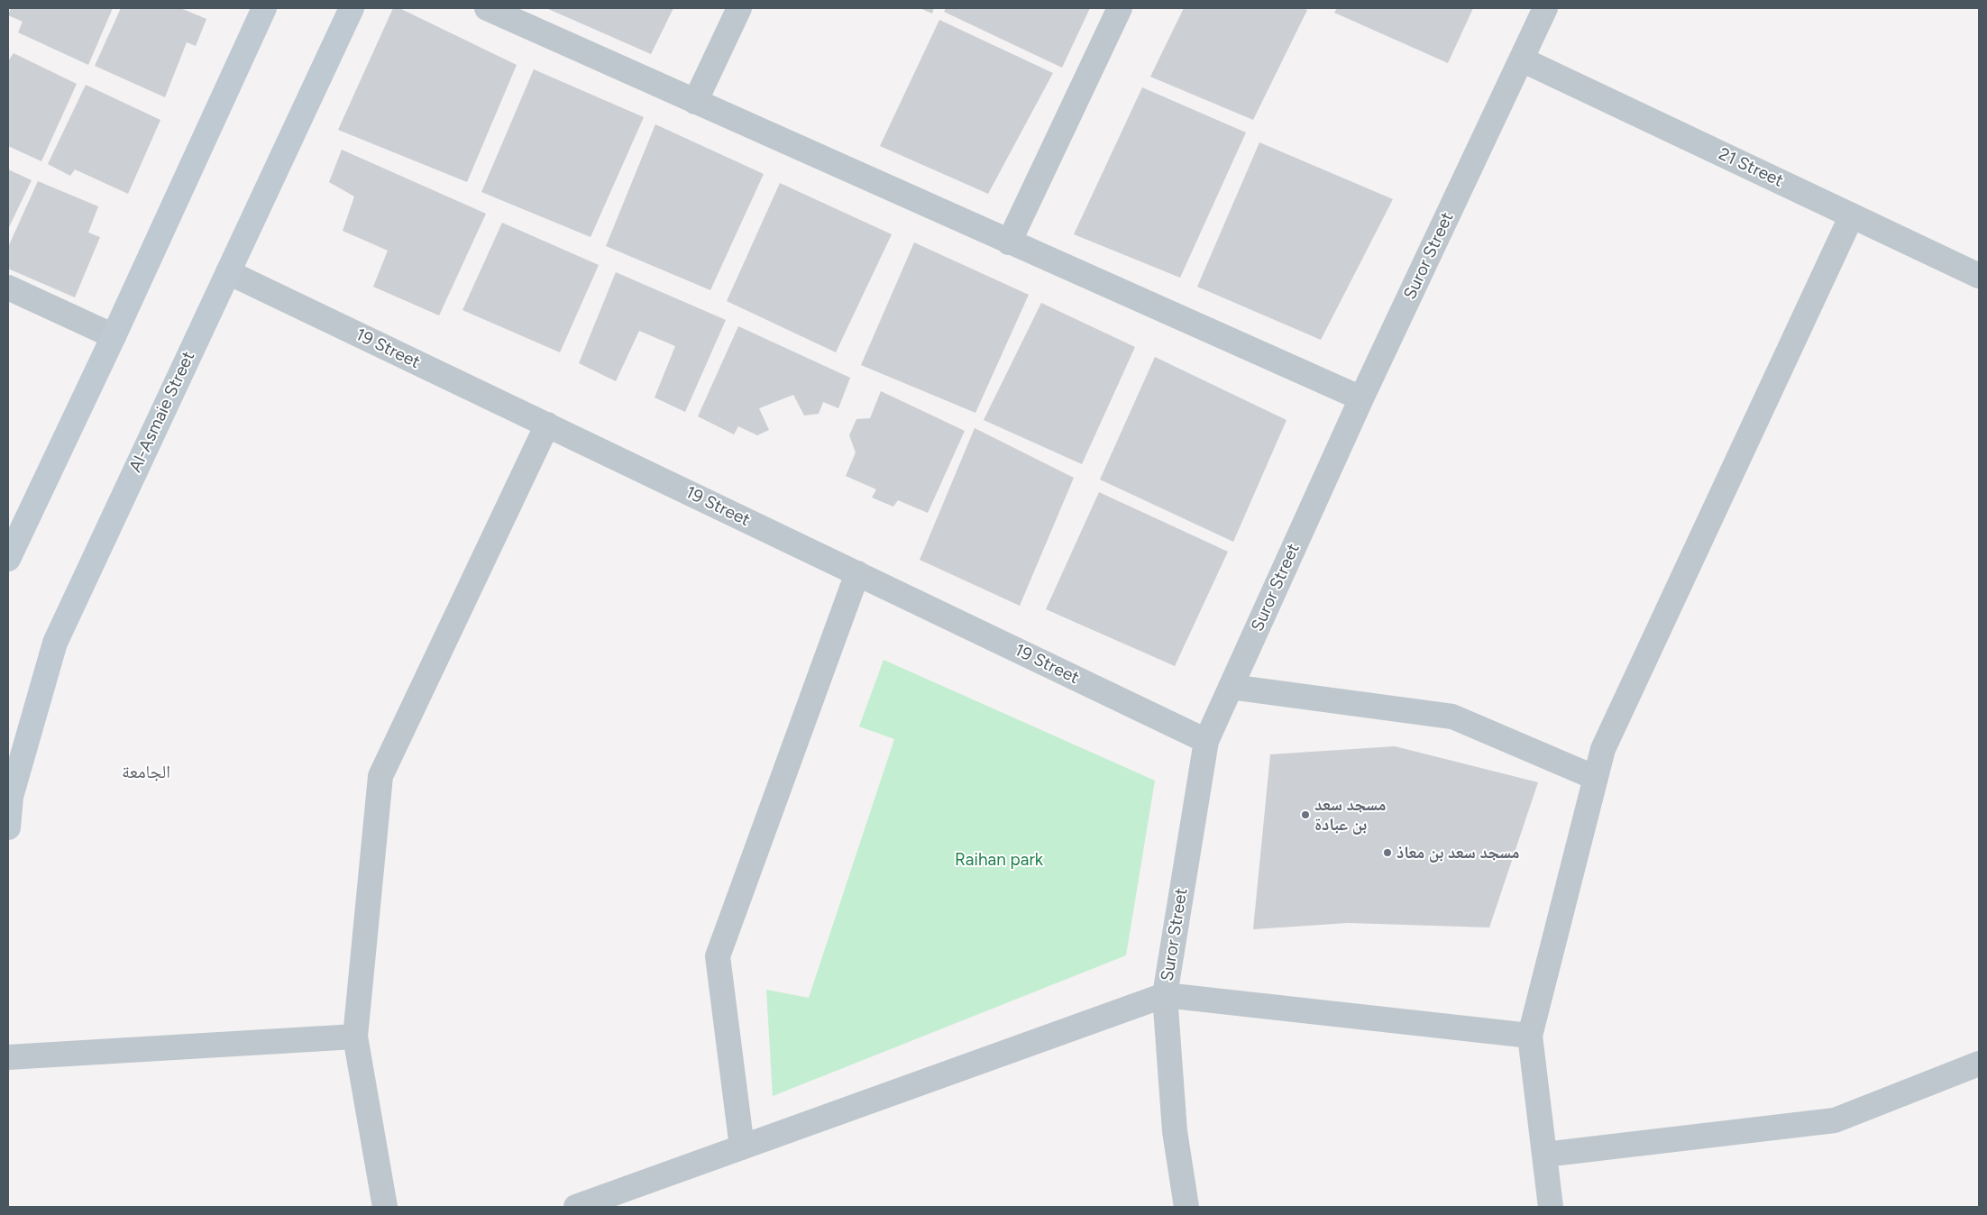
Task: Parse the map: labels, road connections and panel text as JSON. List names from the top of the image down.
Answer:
{
  "streets": {
    "street": [
      "21 Street",
      "Suror Street",
      "19 Street",
      "Al-Asmaie Street"
    ]
  },
  "crossings": [
    ["21 Street", "Suror Street"],
    ["Suror Street", "19 Street"],
    ["19 Street", "Al-Asmaie Street"]
  ],
  "districts": ["الجامعة"],
  "parks": ["Raihan park"],
  "places": ["مسجد سعد بن عبادة", "مسجد سعد بن معاذ"]
}
